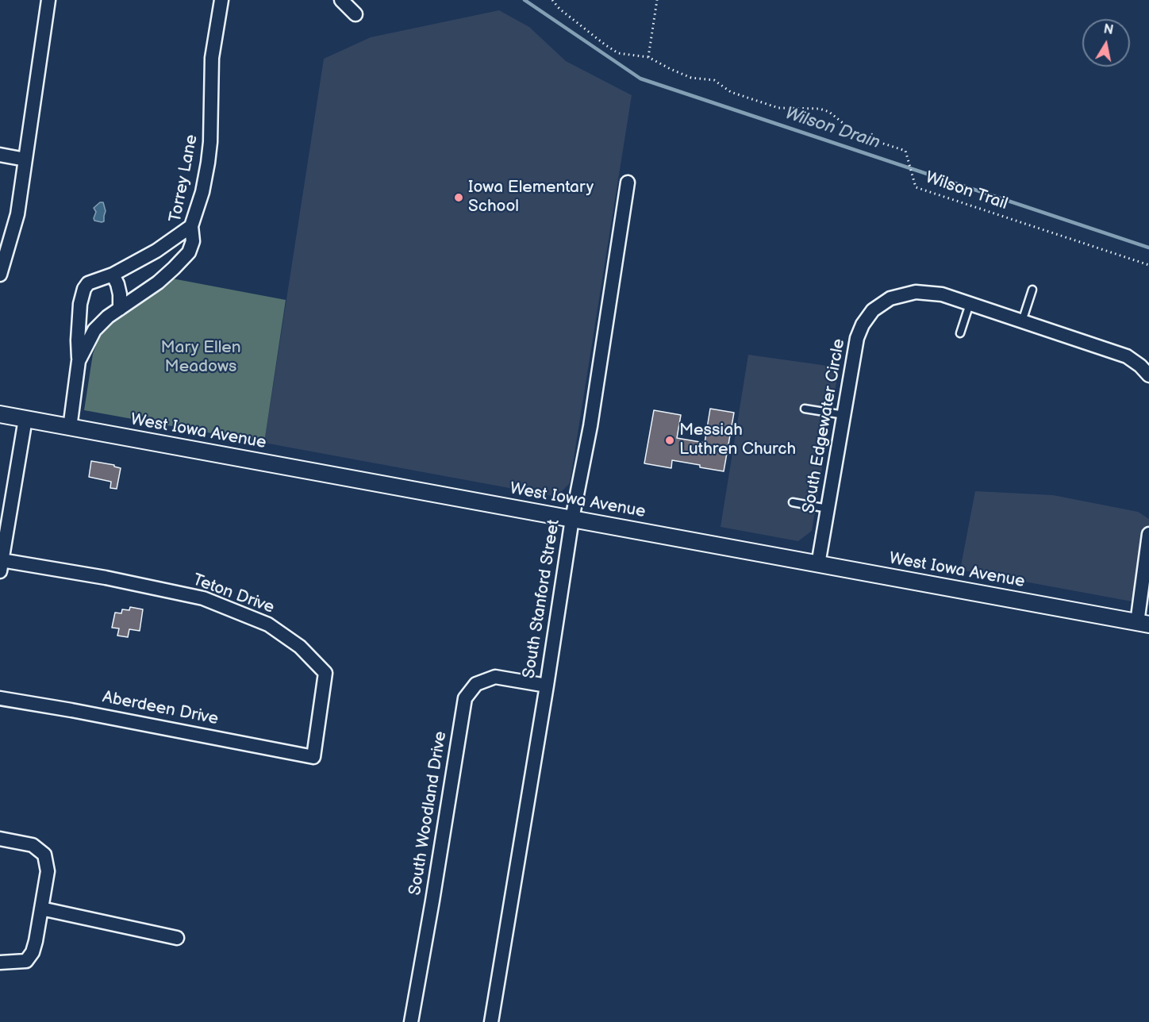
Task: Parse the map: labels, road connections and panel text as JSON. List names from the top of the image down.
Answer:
{
  "streets": {
    "street": [
      "Torrey Lane",
      "South Edgewater Circle",
      "West Iowa Avenue",
      "Teton Drive",
      "South Stanford Street",
      "Aberdeen Drive",
      "South Woodland Drive"
    ],
    "path": ["Wilson Trail"]
  },
  "crossings": [
    ["Torrey Lane", "West Iowa Avenue"],
    ["South Edgewater Circle", "West Iowa Avenue"],
    ["West Iowa Avenue", "South Stanford Street"],
    ["Teton Drive", "Aberdeen Drive"],
    ["South Stanford Street", "South Woodland Drive"]
  ],
  "water": ["Wilson Drain"],
  "parks": ["Mary Ellen Meadows"],
  "places": ["Iowa Elementary School", "Messiah Luthren Church"],
  "north": "top"
}
